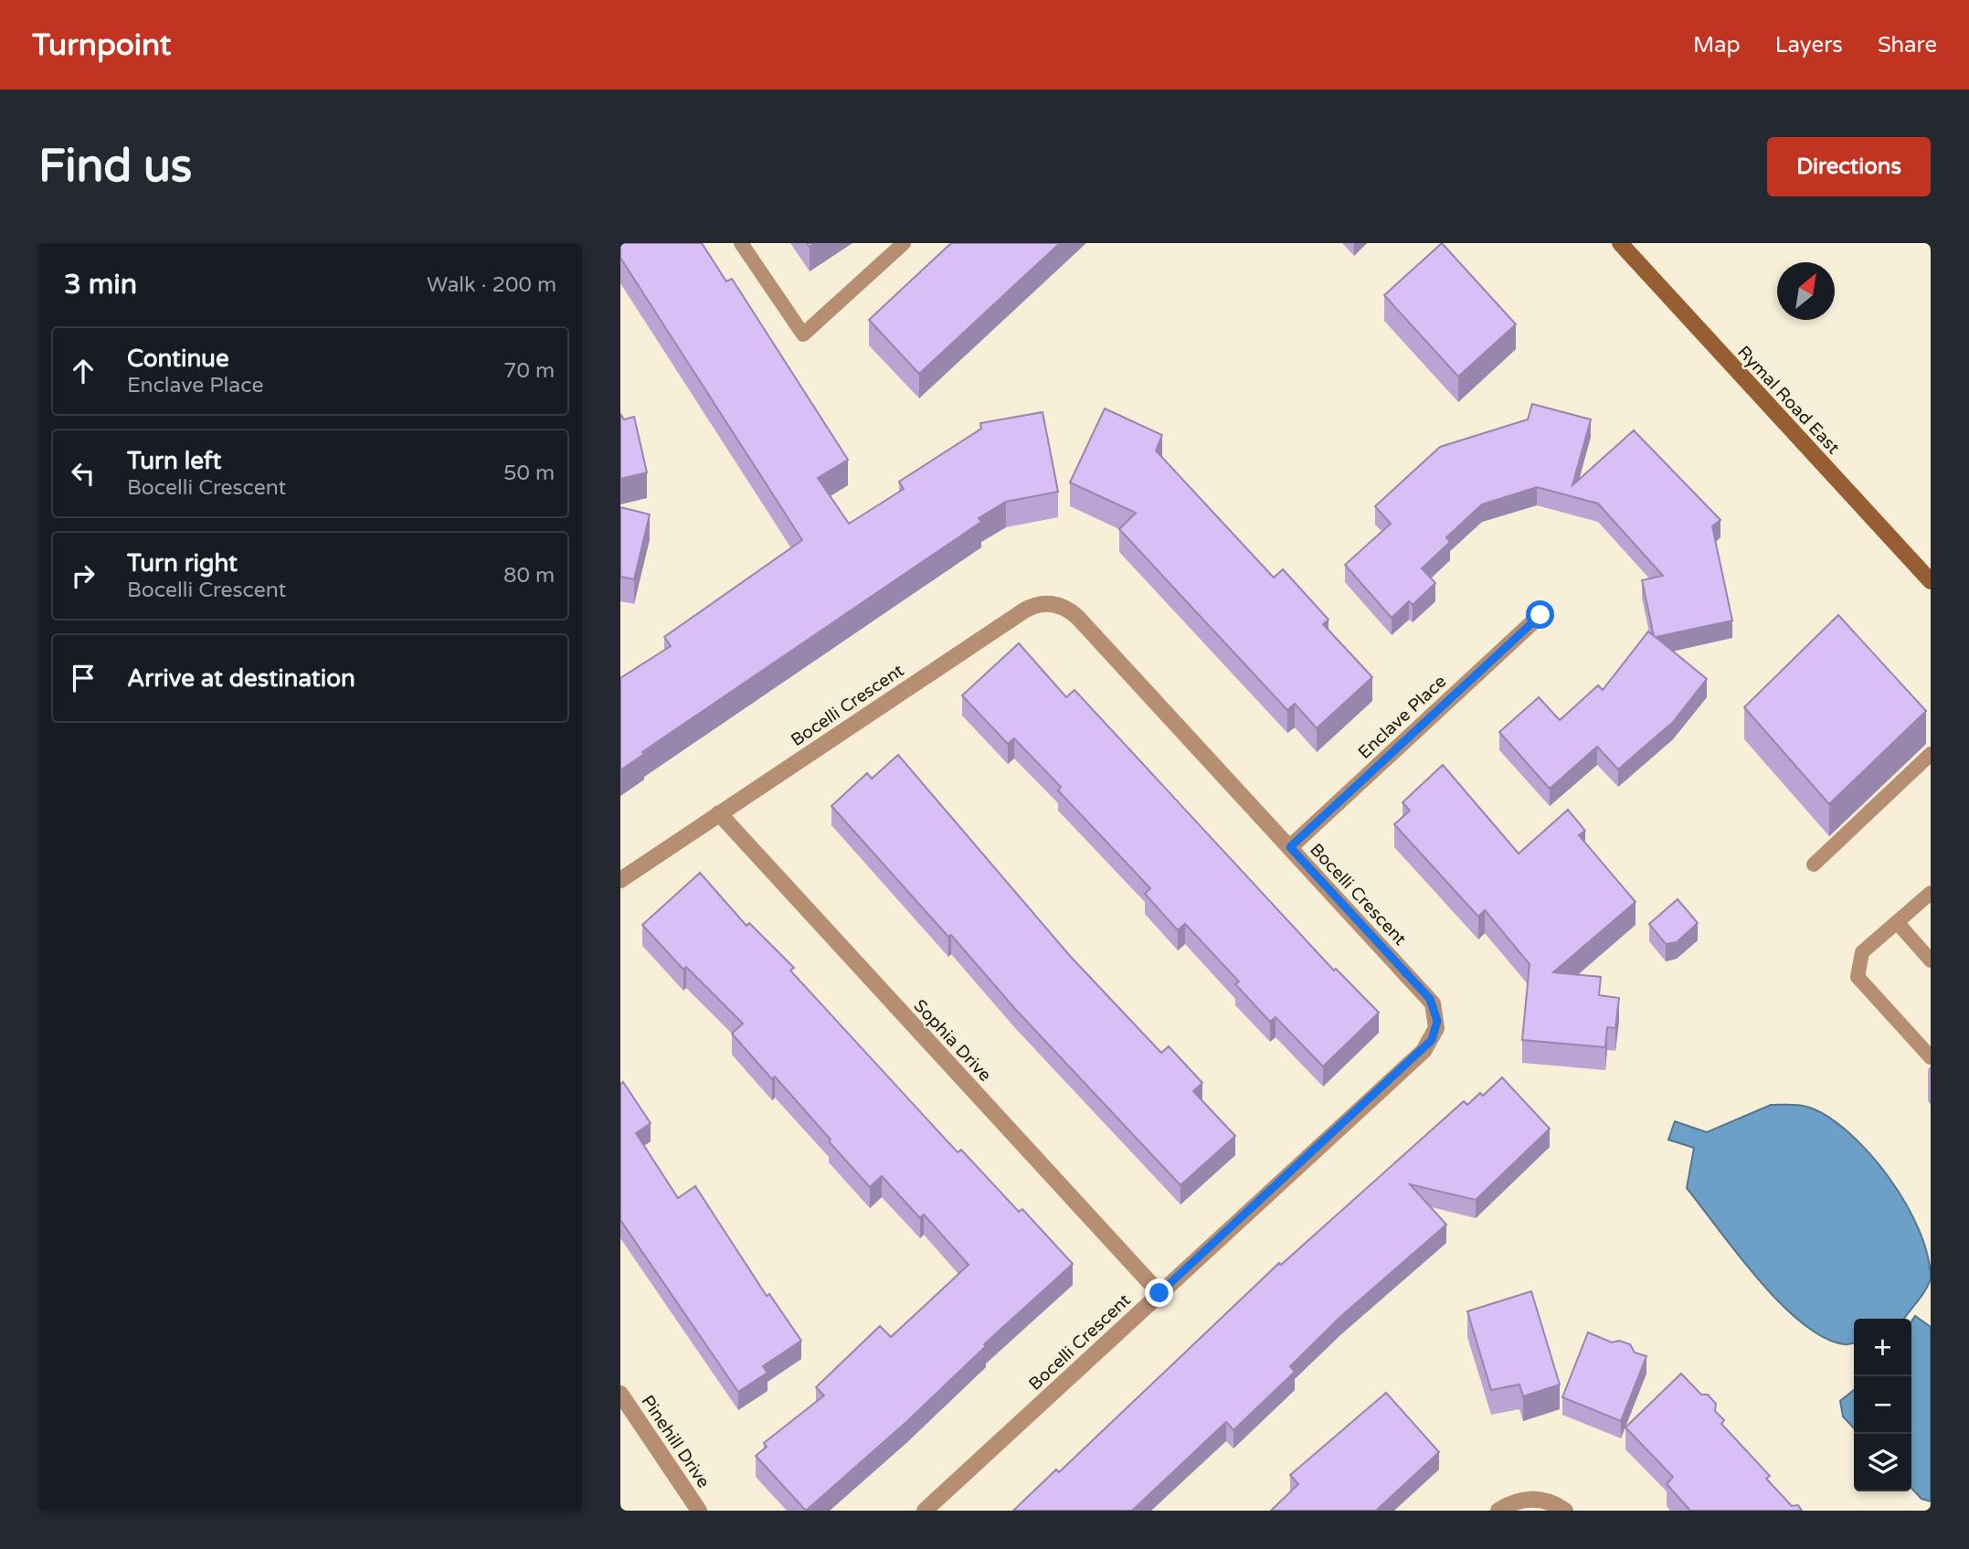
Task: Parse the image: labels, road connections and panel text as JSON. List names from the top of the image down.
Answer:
{
  "streets": {
    "main road": ["Rymal Road East"],
    "street": [
      "Bocelli Crescent",
      "Enclave Place",
      "Sophia Drive",
      "Pinehill Drive"
    ]
  },
  "crossings": [
    ["Bocelli Crescent", "Enclave Place"],
    ["Bocelli Crescent", "Sophia Drive"]
  ],
  "north": "top right",
  "page": {
    "header": "Turnpoint",
    "nav": ["Map", "Layers", "Share"],
    "buttons": "Directions",
    "title": "Find us",
    "heading": ["3 min", "Walk · 200 m"],
    "list": [
      ["Continue", "Enclave Place", "70 m"],
      ["Turn left", "Bocelli Crescent", "50 m"],
      ["Turn right", "Bocelli Crescent", "80 m"],
      "Arrive at destination"
    ],
    "map_buttons": ["+", "−"]
  }
}
